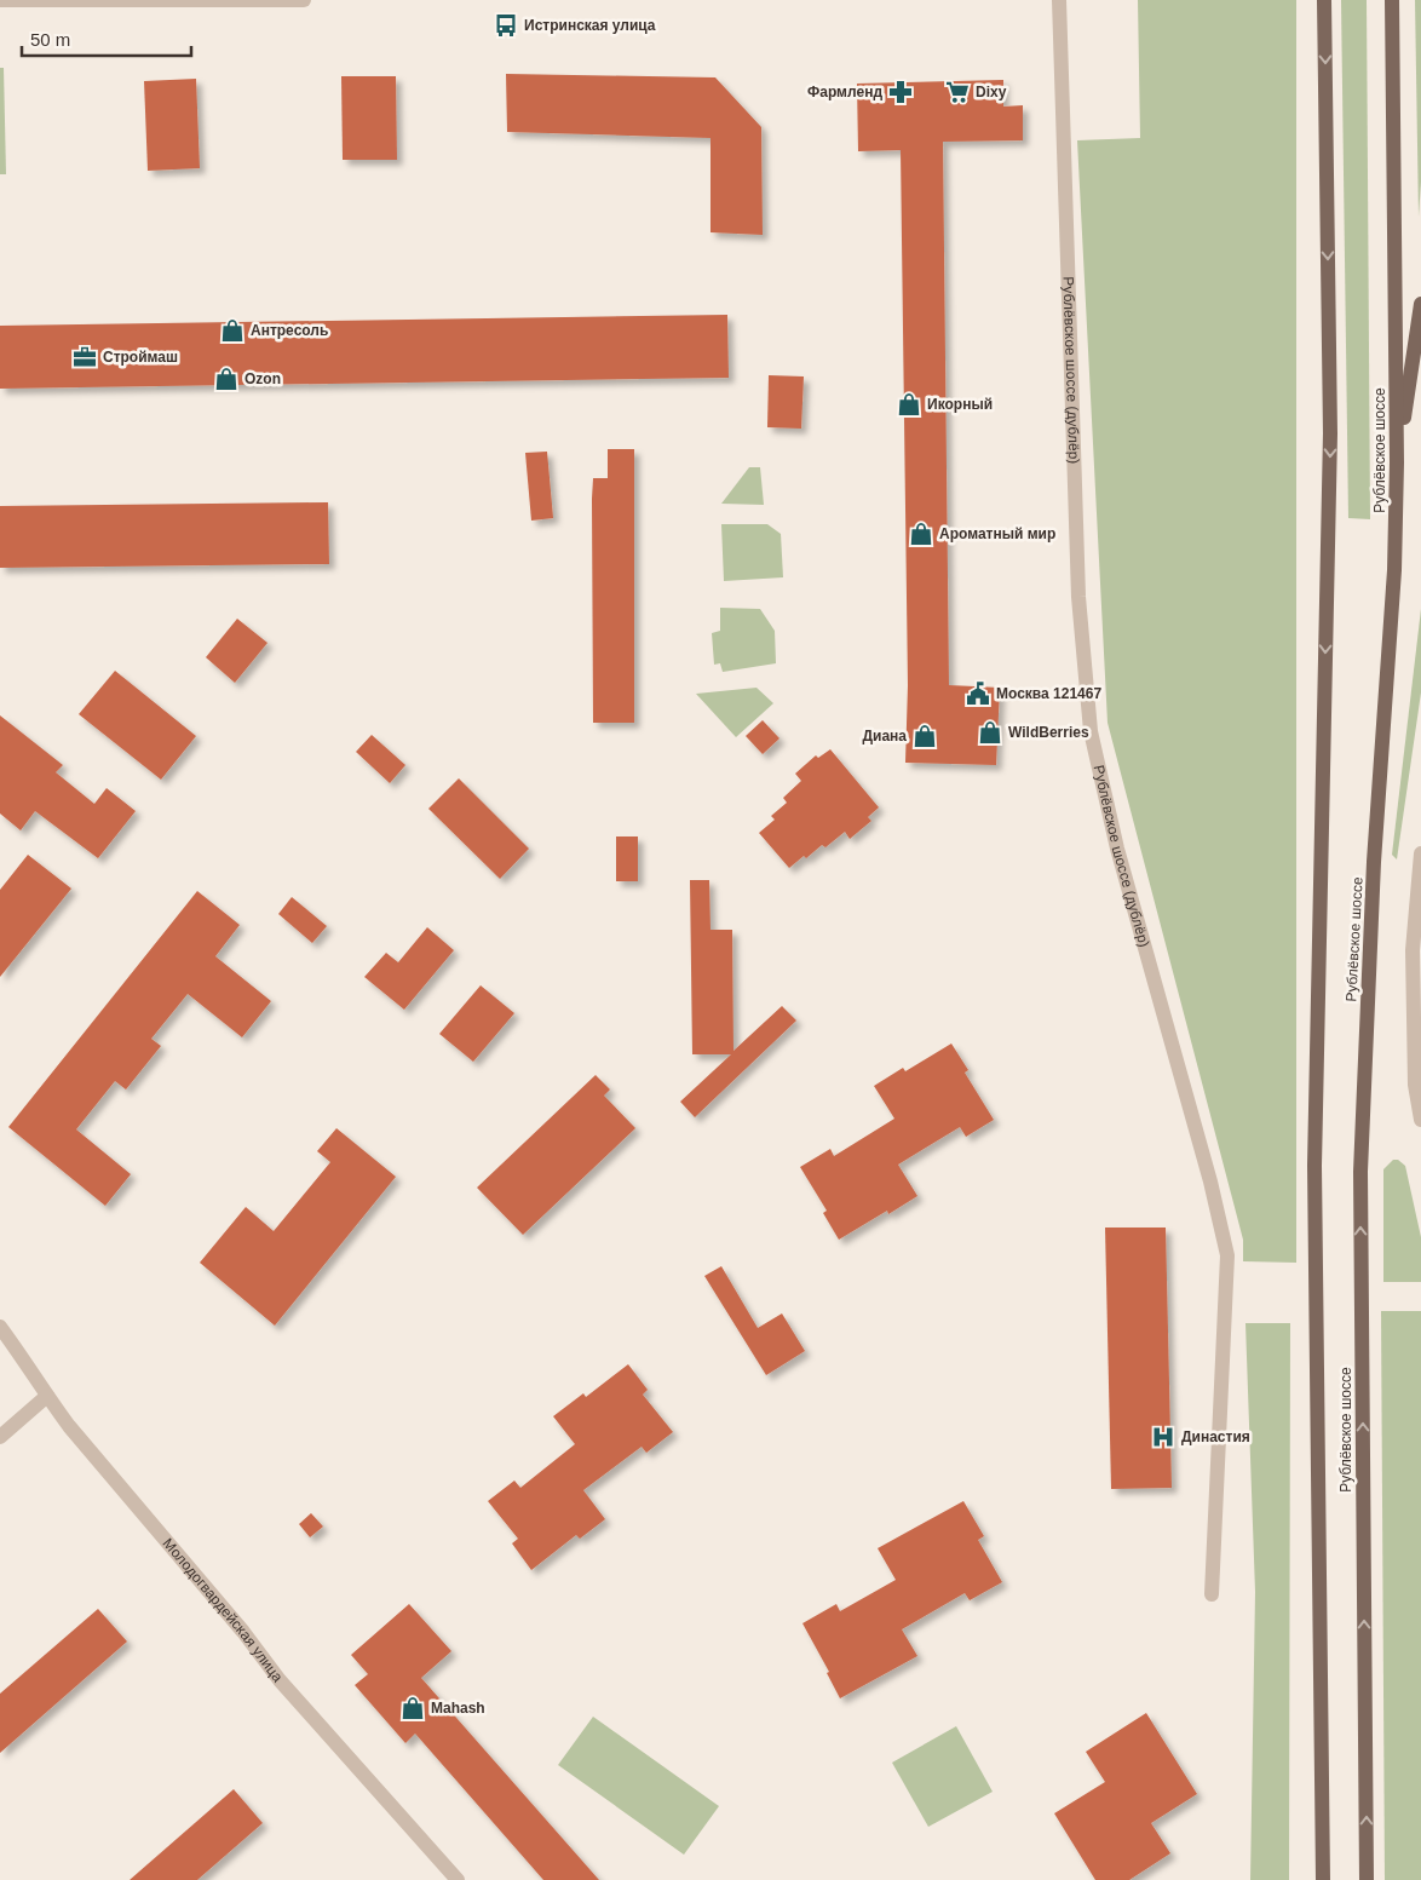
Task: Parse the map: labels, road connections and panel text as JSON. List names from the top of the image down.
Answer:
{
  "streets": {
    "main road": ["Рублёвское шоссе"],
    "street": ["Рублёвское шоссе (дублёр)", "Молодогвардейская улица"]
  },
  "places": {
    "bus stop": ["Истринская улица"],
    "pharmacy": ["Фармленд"],
    "supermarket": ["Dixy"],
    "shop": [
      "Антресоль",
      "Ozon",
      "Икорный",
      "Ароматный мир",
      "WildBerries",
      "Диана",
      "Mahash"
    ],
    "office": ["Строймаш"],
    "public building": ["Москва 121467"],
    "hospital": ["Династия"]
  },
  "scale_bar": "50 m"
}
